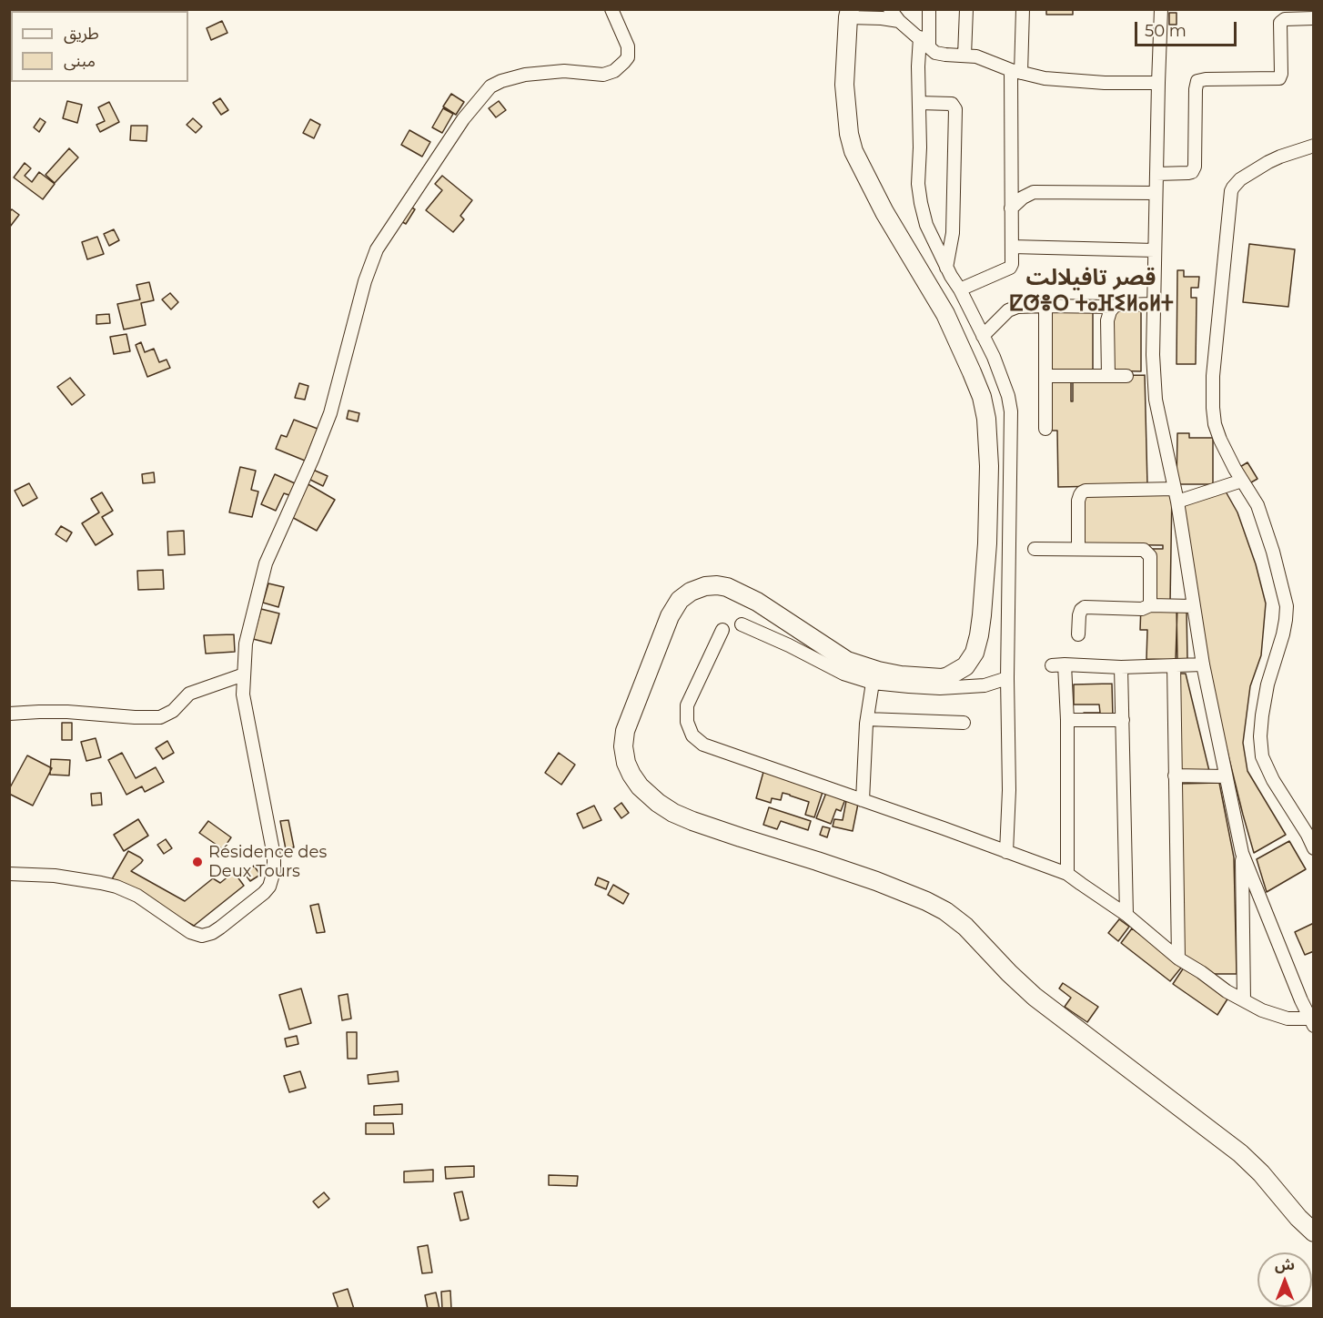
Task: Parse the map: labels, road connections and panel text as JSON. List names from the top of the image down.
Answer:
{
  "districts": ["قصر تافيلالت ⵇⵚⴻⵔ ⵜⴰⴼⵉⵍⴰⵍⵜ"],
  "places": ["Résidence des Deux Tours"],
  "legend": ["طريق", "مبنى"],
  "scale_bar": "50 m",
  "north": "top"
}
